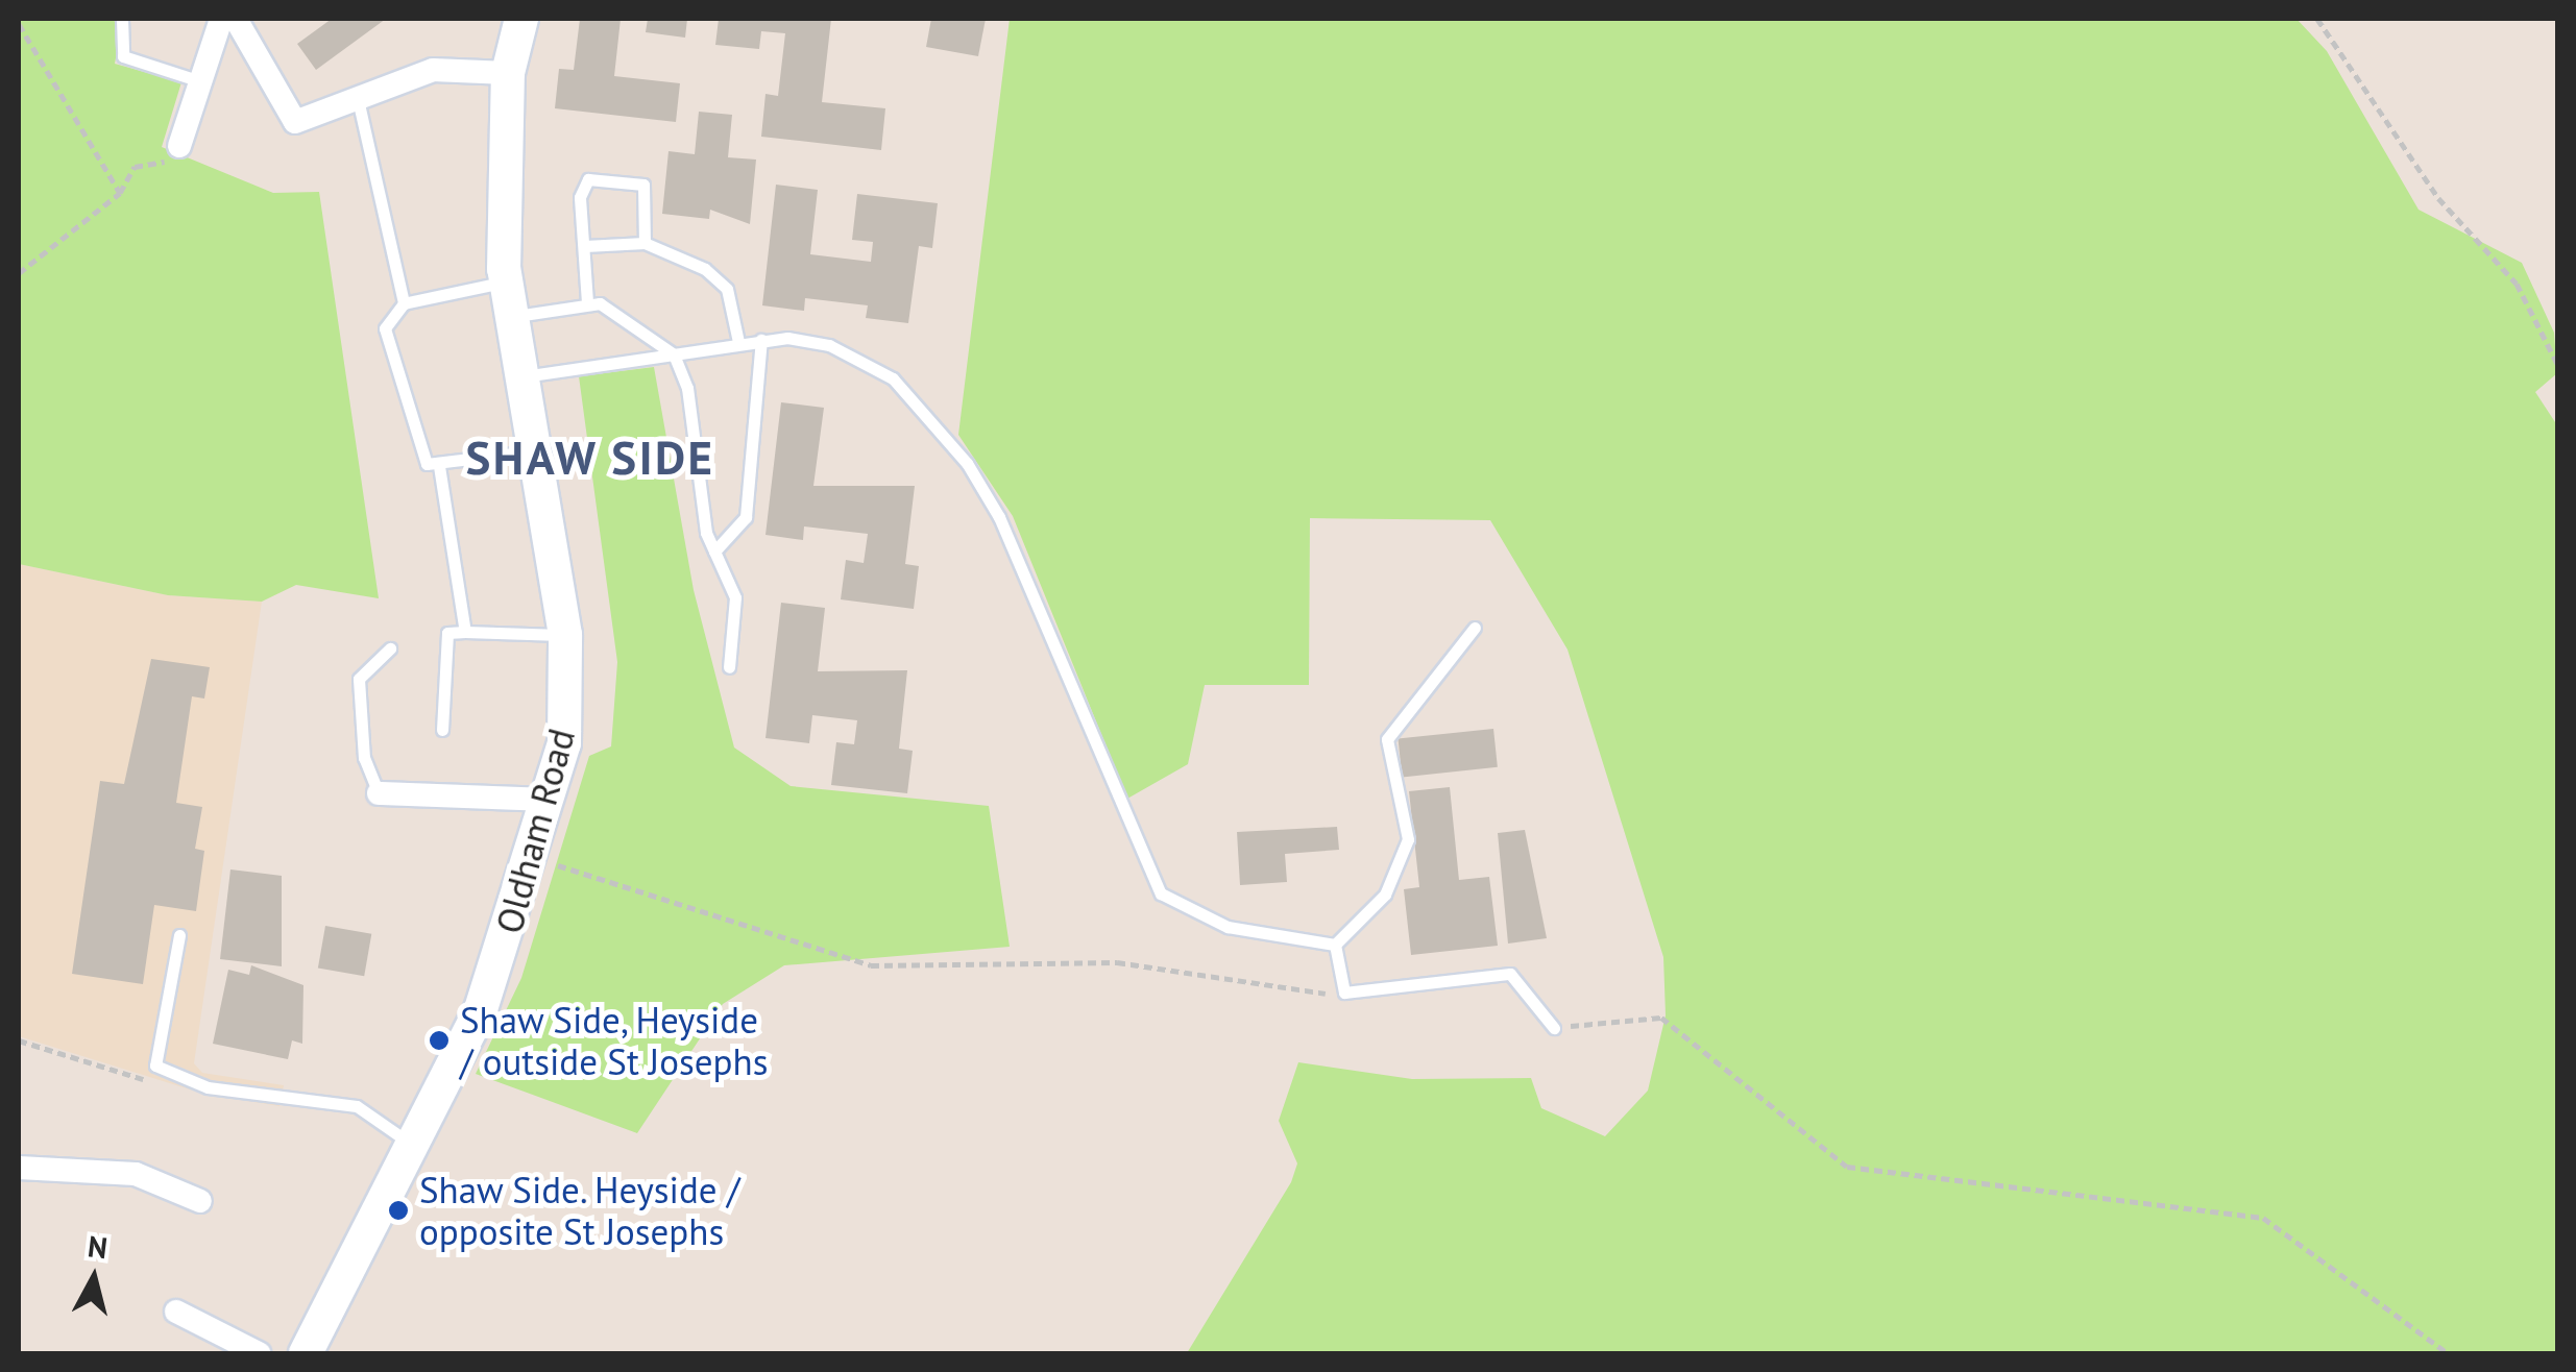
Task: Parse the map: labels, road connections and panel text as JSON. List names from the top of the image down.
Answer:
{
  "streets": {
    "main road": ["Oldham Road"]
  },
  "districts": ["SHAW SIDE"],
  "places": ["Shaw Side, Heyside / outside St Josephs", "Shaw Side. Heyside / opposite St Josephs"],
  "north": "top"
}
